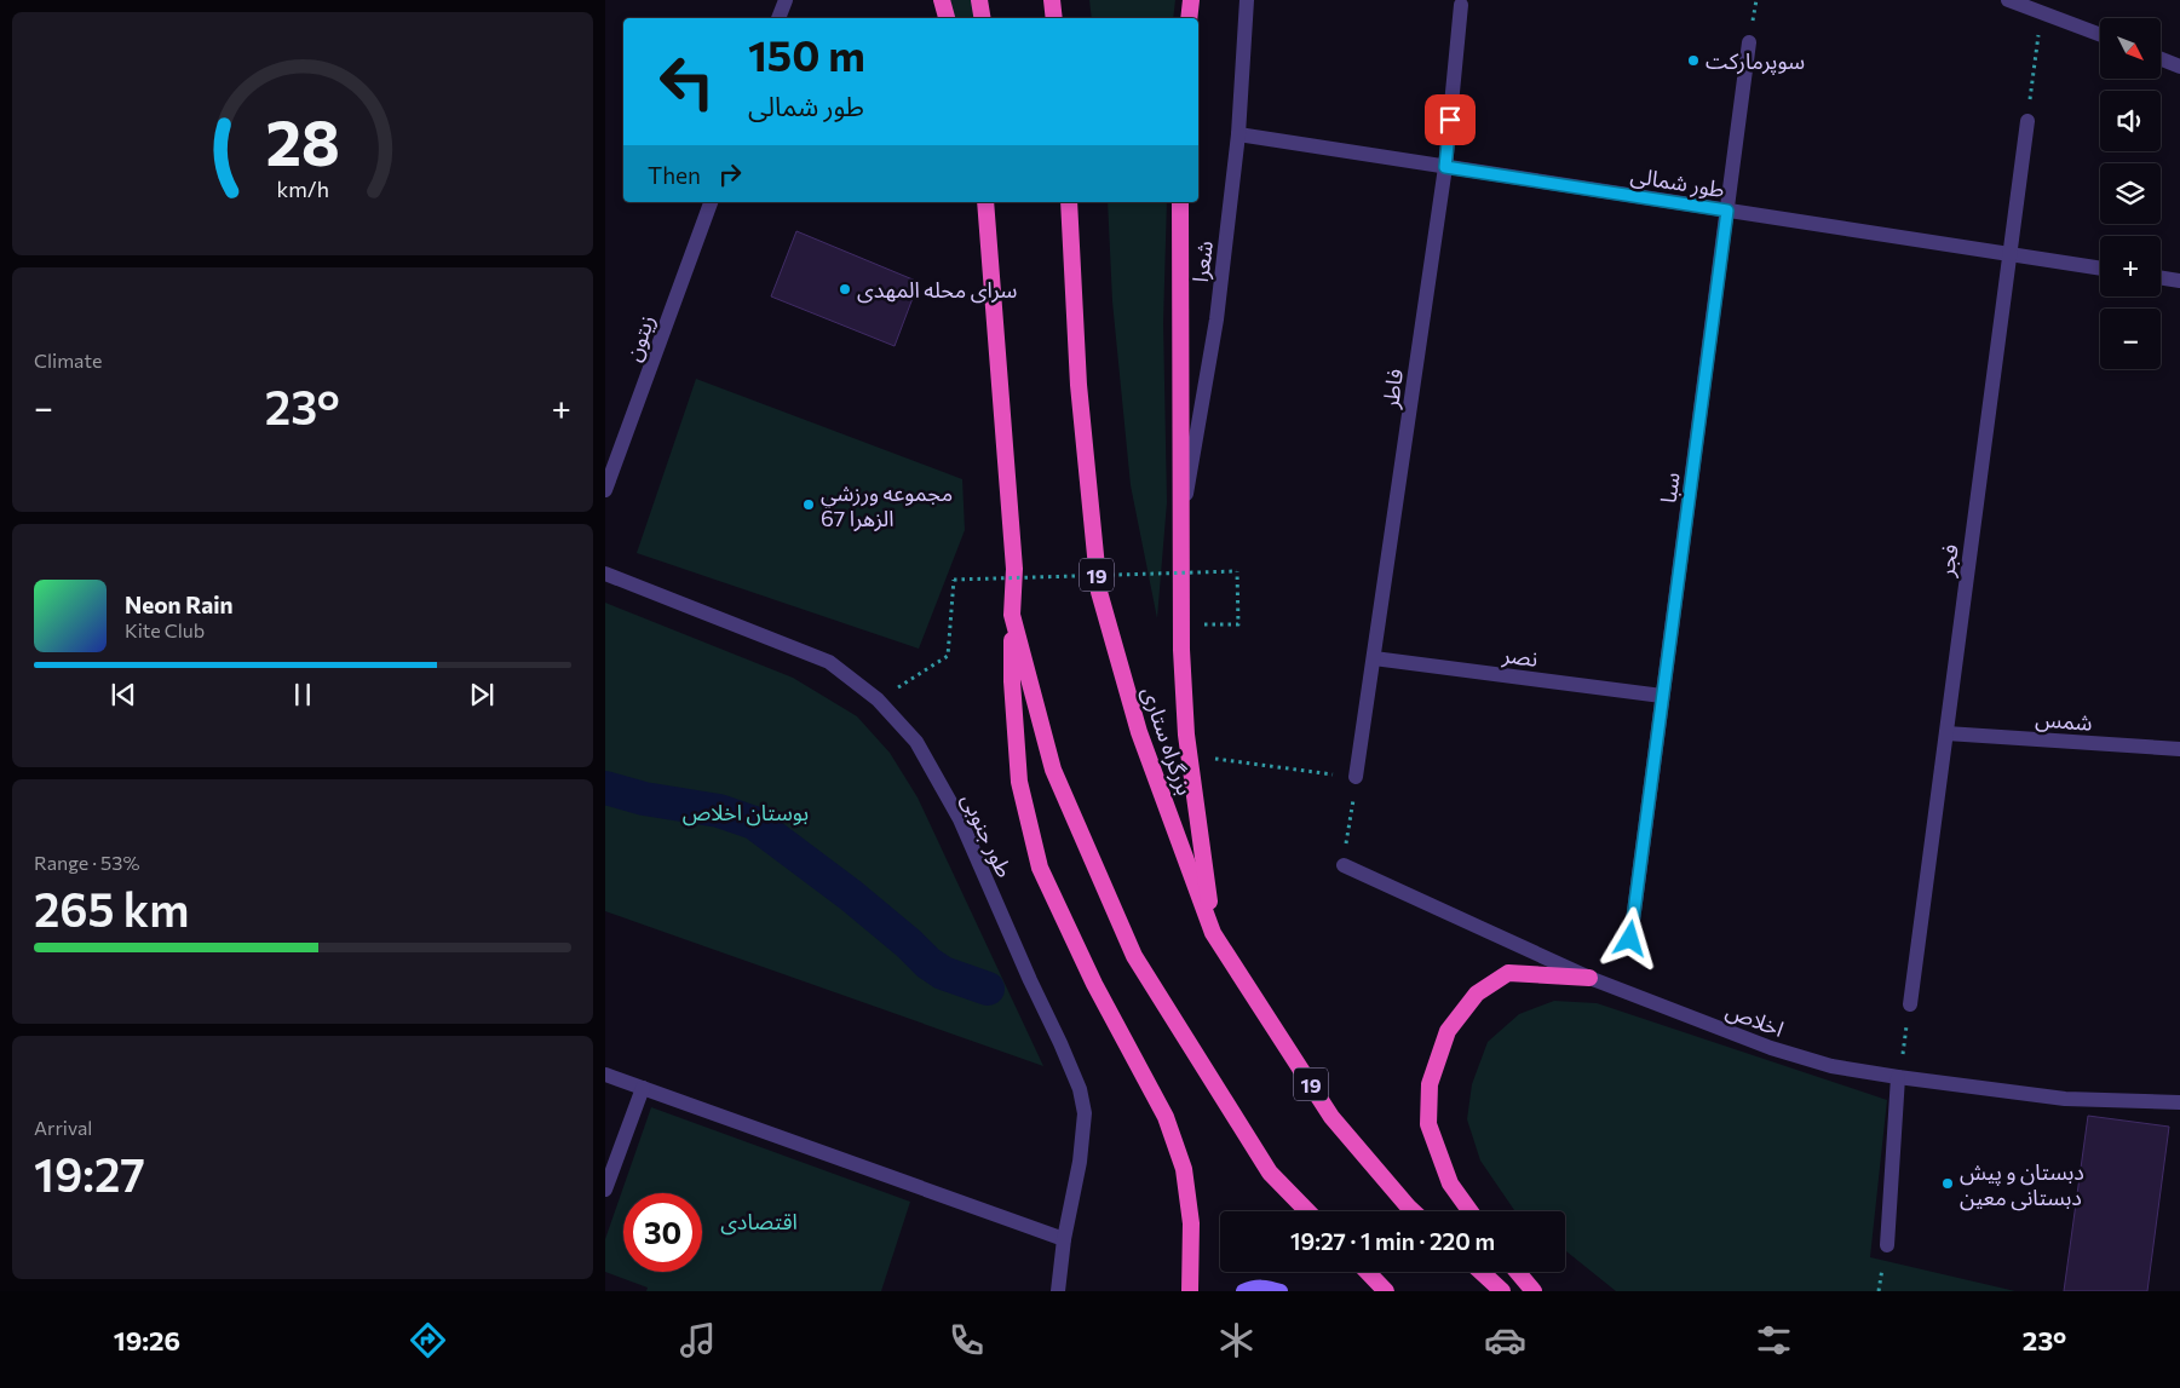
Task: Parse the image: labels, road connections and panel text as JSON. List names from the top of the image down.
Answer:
{
  "streets": {
    "highway": ["19", "بزرگراه ستاری"],
    "street": [
      "طور شمالی",
      "شعرا",
      "زیتون",
      "فاطر",
      "سبا",
      "فجر",
      "نصر",
      "شمس",
      "طور جنوبی",
      "اخلاص"
    ]
  },
  "crossings": [
    ["طور شمالی", "شعرا"],
    ["طور شمالی", "فاطر"],
    ["طور شمالی", "سبا"],
    ["طور شمالی", "فجر"],
    ["فاطر", "نصر"],
    ["سبا", "نصر"],
    ["فجر", "شمس"]
  ],
  "parks": ["بوستان اخلاص", "اقتصادی"],
  "places": [
    "سوپرمارکت",
    "سرای محله المهدی",
    "مجموعه ورزشي الزهرا 67",
    "دبستان و پیش دبستانی معین"
  ],
  "north": "bottom right",
  "page": {
    "map_buttons": ["+", "−"],
    "turn": ["150 m", "طور شمالی"],
    "then": "Then",
    "tile": [
      "Climate",
      ["Range · 53%", "265 km"],
      ["Arrival", "19:27"]
    ],
    "heat": ["−", "23°", "+"],
    "song": ["Neon Rain", "Kite Club"],
    "limit": "30",
    "trip": "19:27 · 1 min · 220 m",
    "tabs": ["19:26", "23°"],
    "gauge": ["28", "km/h"]
  }
}
